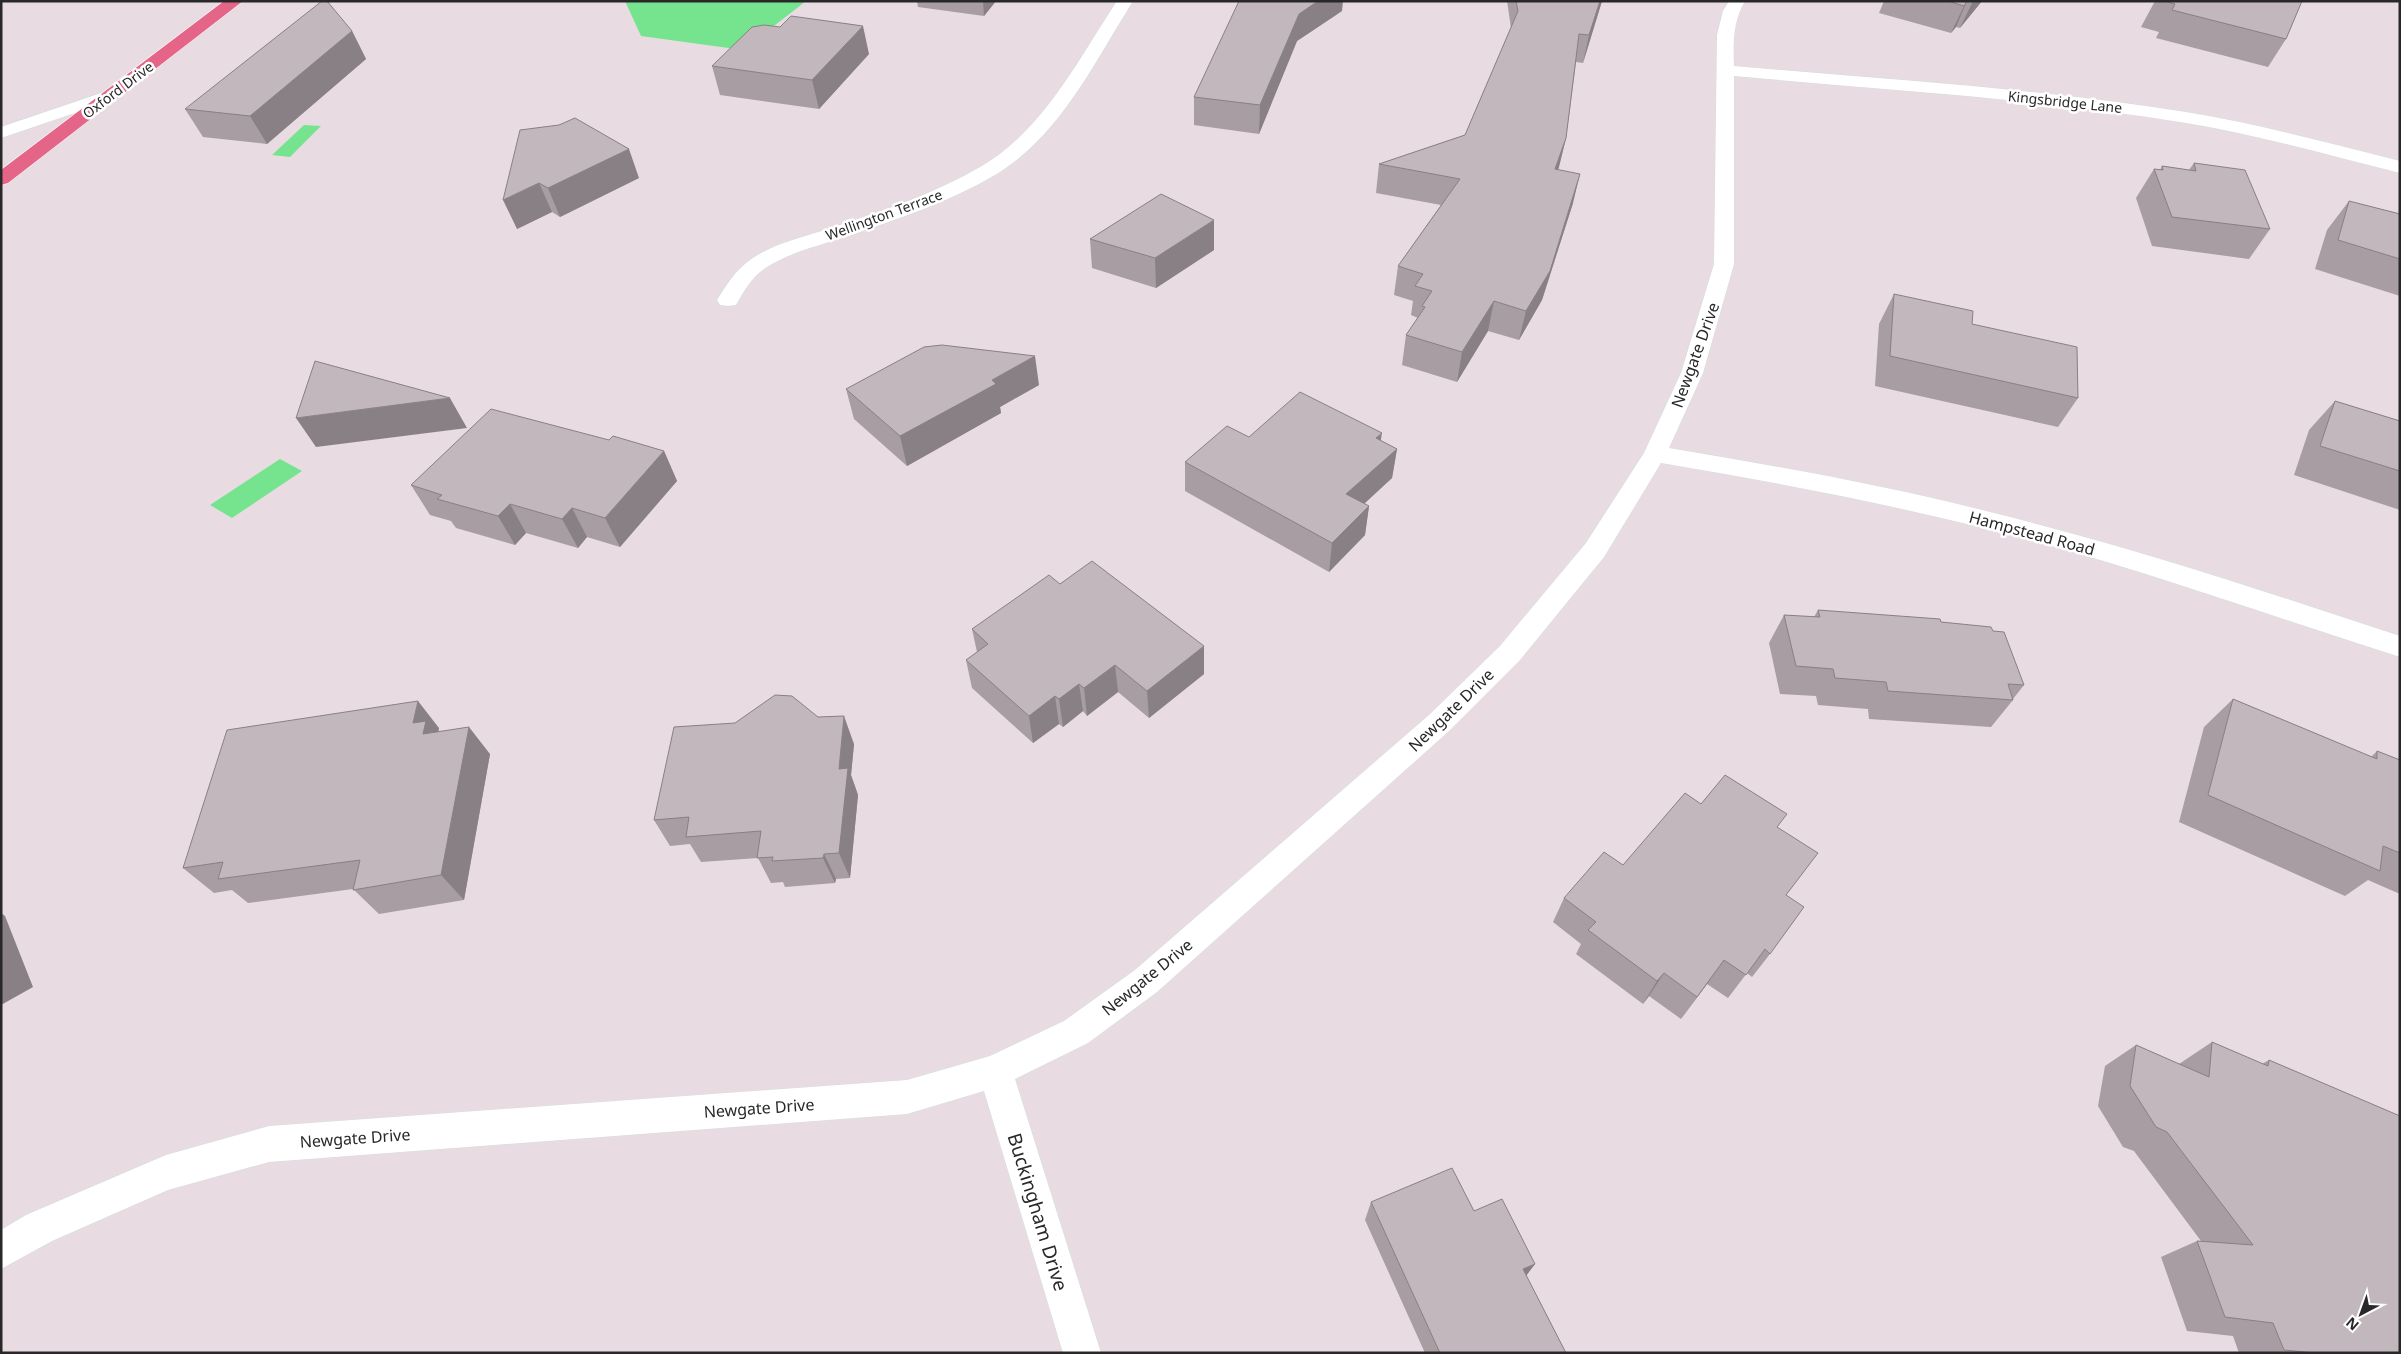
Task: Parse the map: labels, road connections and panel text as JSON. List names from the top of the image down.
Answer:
{
  "streets": {
    "main road": ["Oxford Drive"],
    "street": [
      "Kingsbridge Lane",
      "Wellington Terrace",
      "Newgate Drive",
      "Hampstead Road",
      "Buckingham Drive"
    ]
  },
  "crossings": [
    ["Kingsbridge Lane", "Newgate Drive"],
    ["Newgate Drive", "Hampstead Road"],
    ["Newgate Drive", "Buckingham Drive"]
  ],
  "north": "bottom left"
}
